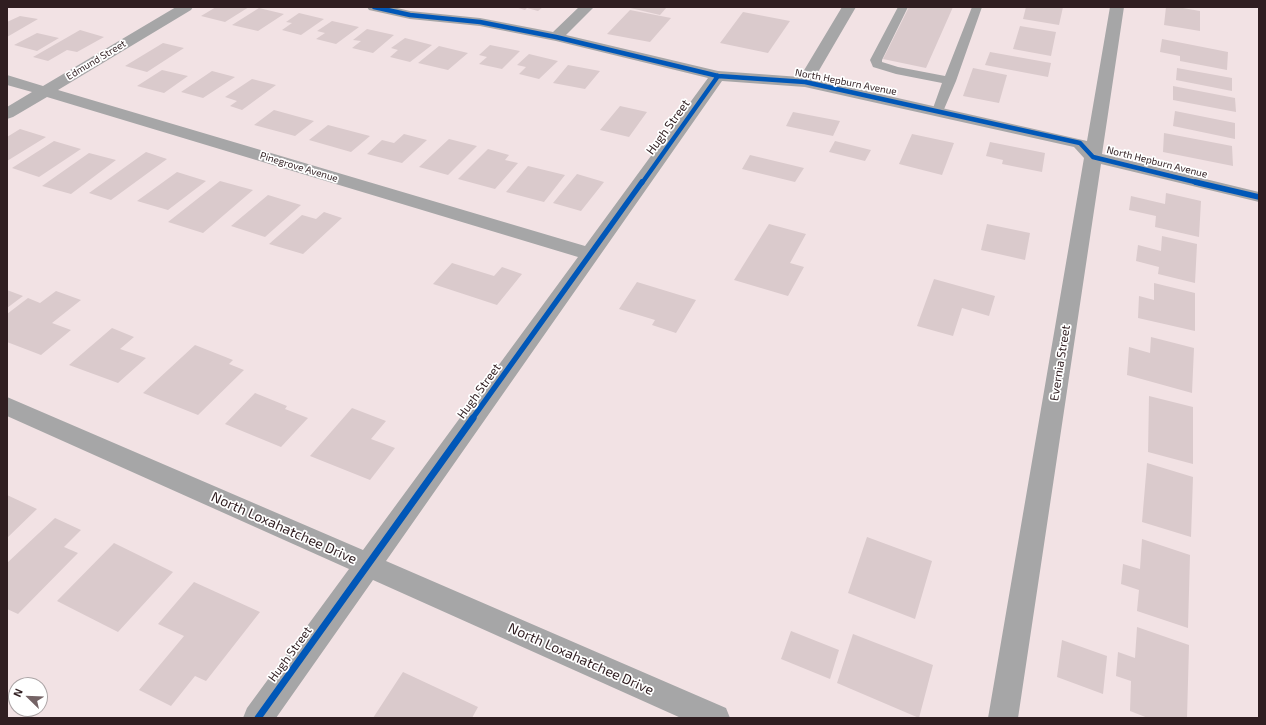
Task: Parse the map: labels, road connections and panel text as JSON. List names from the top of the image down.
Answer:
{
  "streets": {
    "street": [
      "Edmund Street",
      "North Hepburn Avenue",
      "Hugh Street",
      "Pinegrove Avenue",
      "Evernia Street",
      "North Loxahatchee Drive"
    ]
  },
  "crossings": [
    ["Edmund Street", "Pinegrove Avenue"],
    ["North Hepburn Avenue", "Hugh Street"],
    ["North Hepburn Avenue", "Evernia Street"],
    ["Hugh Street", "Pinegrove Avenue"],
    ["Hugh Street", "North Loxahatchee Drive"]
  ],
  "north": "top left"
}
